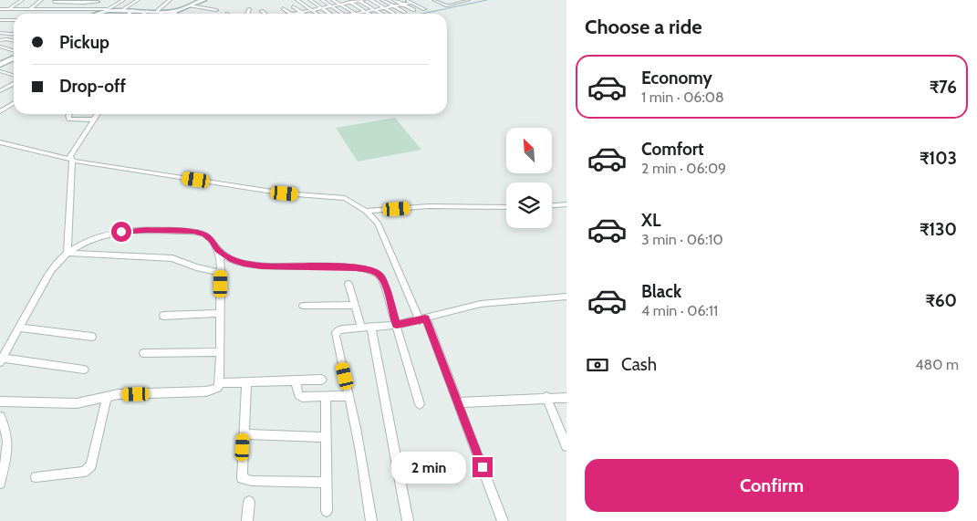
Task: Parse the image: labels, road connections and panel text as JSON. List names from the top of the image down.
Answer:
{
  "north": "top left",
  "page": {
    "heading": "Choose a ride",
    "banner": ["Pickup", "Drop-off"],
    "list": [
      {
        "name": "Economy",
        "note": "1 min · 06:08",
        "value": "₹76"
      },
      {
        "name": "Comfort",
        "note": "2 min · 06:09",
        "value": "₹103"
      },
      {
        "name": "XL",
        "note": "3 min · 06:10",
        "value": "₹130"
      },
      {
        "name": "Black",
        "note": "4 min · 06:11",
        "value": "₹60"
      }
    ],
    "pay": ["Cash", "480 m"],
    "buttons": "Confirm",
    "bubble": "2 min"
  }
}
